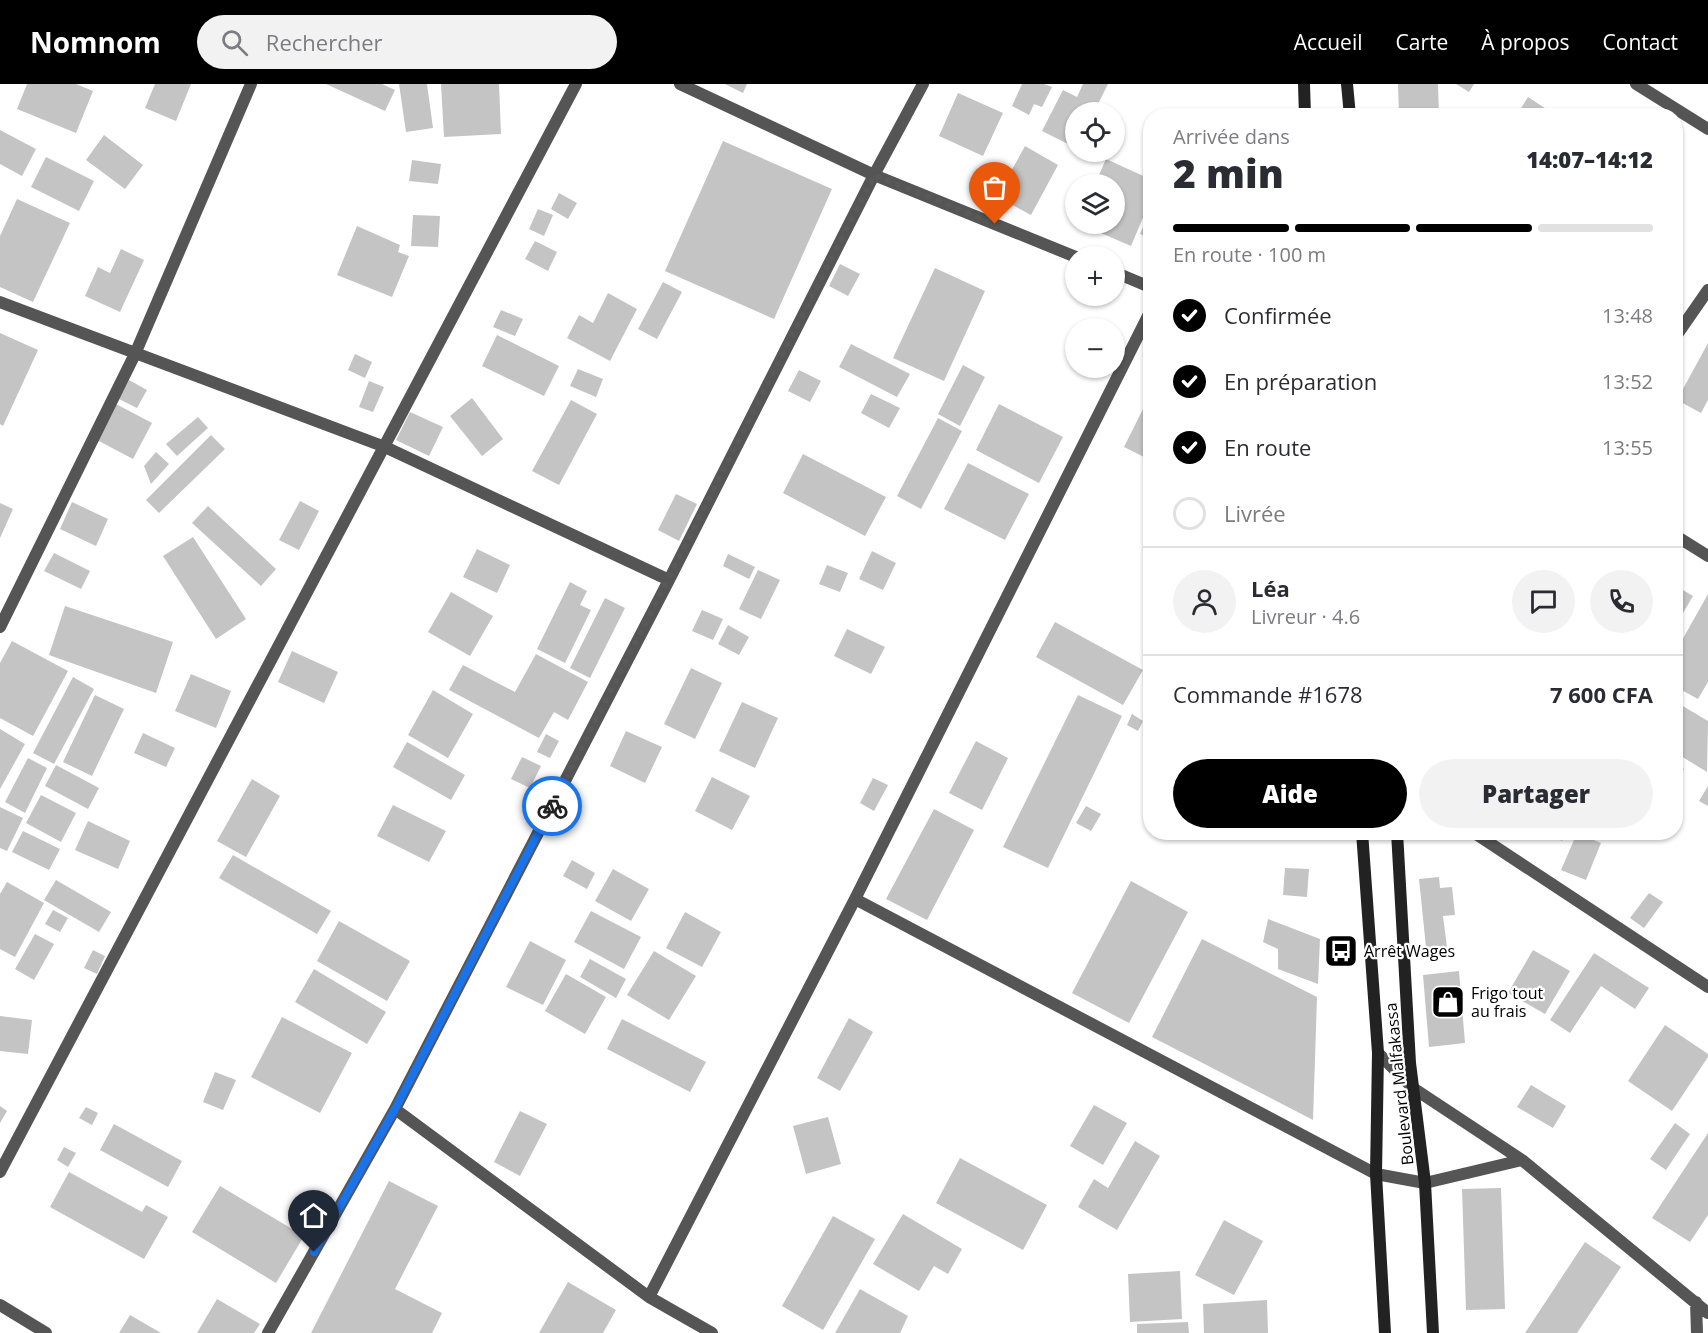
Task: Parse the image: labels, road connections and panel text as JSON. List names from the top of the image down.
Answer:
{
  "streets": {
    "main road": ["Boulevard Malfakassa"]
  },
  "places": {
    "bus stop": ["Arrêt Wages"],
    "shop": ["Frigo tout au frais"]
  },
  "page": {
    "header": "Nomnom",
    "search": "Rechercher",
    "nav": [
      "Accueil",
      "Carte",
      "À propos",
      "Contact"
    ],
    "map_buttons": ["+", "−"],
    "heading": ["2 min", "Arrivée dans", "14:07–14:12"],
    "panel": [
      "Léa",
      "Livreur · 4.6",
      "Commande #1678",
      "7 600 CFA"
    ],
    "bar": "En route · 100 m",
    "list": [
      ["Confirmée", "13:48"],
      ["En préparation", "13:52"],
      ["En route", "13:55"],
      "Livrée"
    ],
    "buttons": ["Aide", "Partager"]
  }
}
